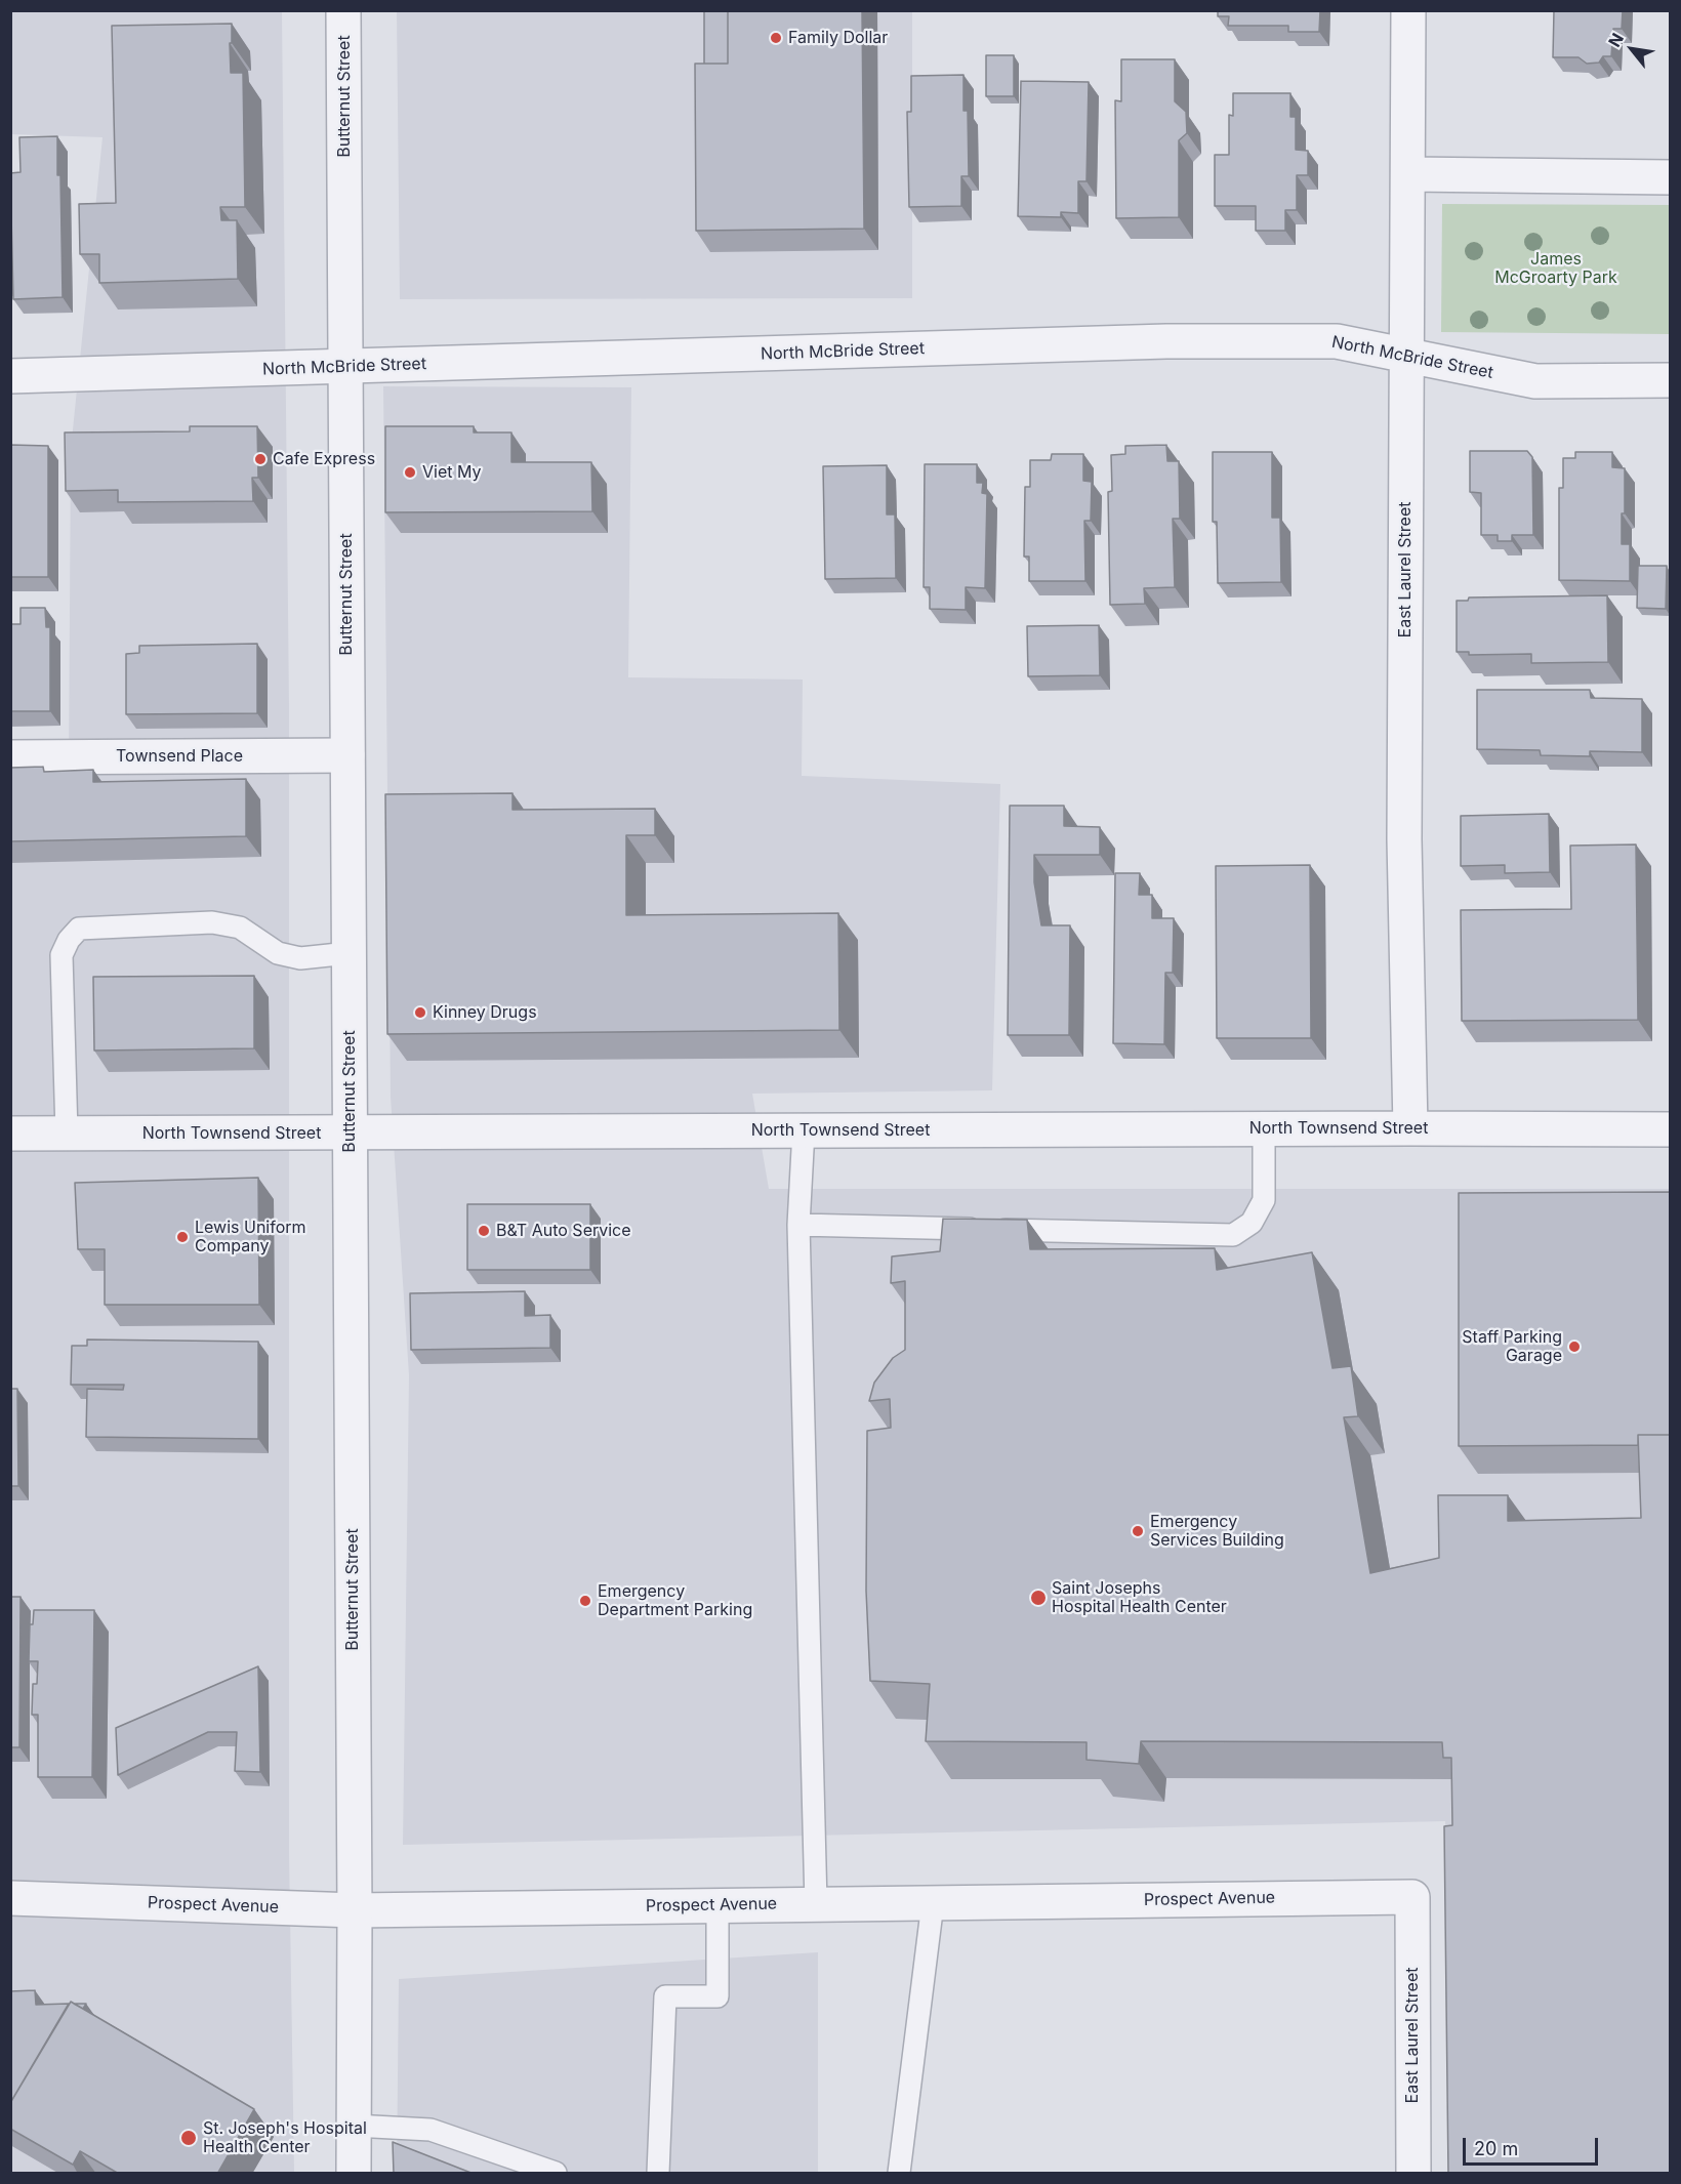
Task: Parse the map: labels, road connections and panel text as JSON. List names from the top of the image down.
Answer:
{
  "streets": {
    "street": [
      "Butternut Street",
      "North McBride Street",
      "East Laurel Street",
      "Townsend Place",
      "North Townsend Street",
      "Prospect Avenue"
    ]
  },
  "crossings": [
    ["Butternut Street", "North McBride Street"],
    ["Butternut Street", "Townsend Place"],
    ["Butternut Street", "North Townsend Street"],
    ["Butternut Street", "Prospect Avenue"],
    ["North McBride Street", "East Laurel Street"],
    ["East Laurel Street", "North Townsend Street"],
    ["East Laurel Street", "Prospect Avenue"]
  ],
  "parks": ["James McGroarty Park"],
  "places": [
    "Family Dollar",
    "Cafe Express",
    "Viet My",
    "Kinney Drugs",
    "B&T Auto Service",
    "Lewis Uniform Company",
    "Staff Parking Garage",
    "Emergency Services Building",
    "Saint Josephs Hospital Health Center",
    "Emergency Department Parking",
    "St. Joseph's Hospital Health Center"
  ],
  "scale_bar": "20 m",
  "north": "top left"
}
